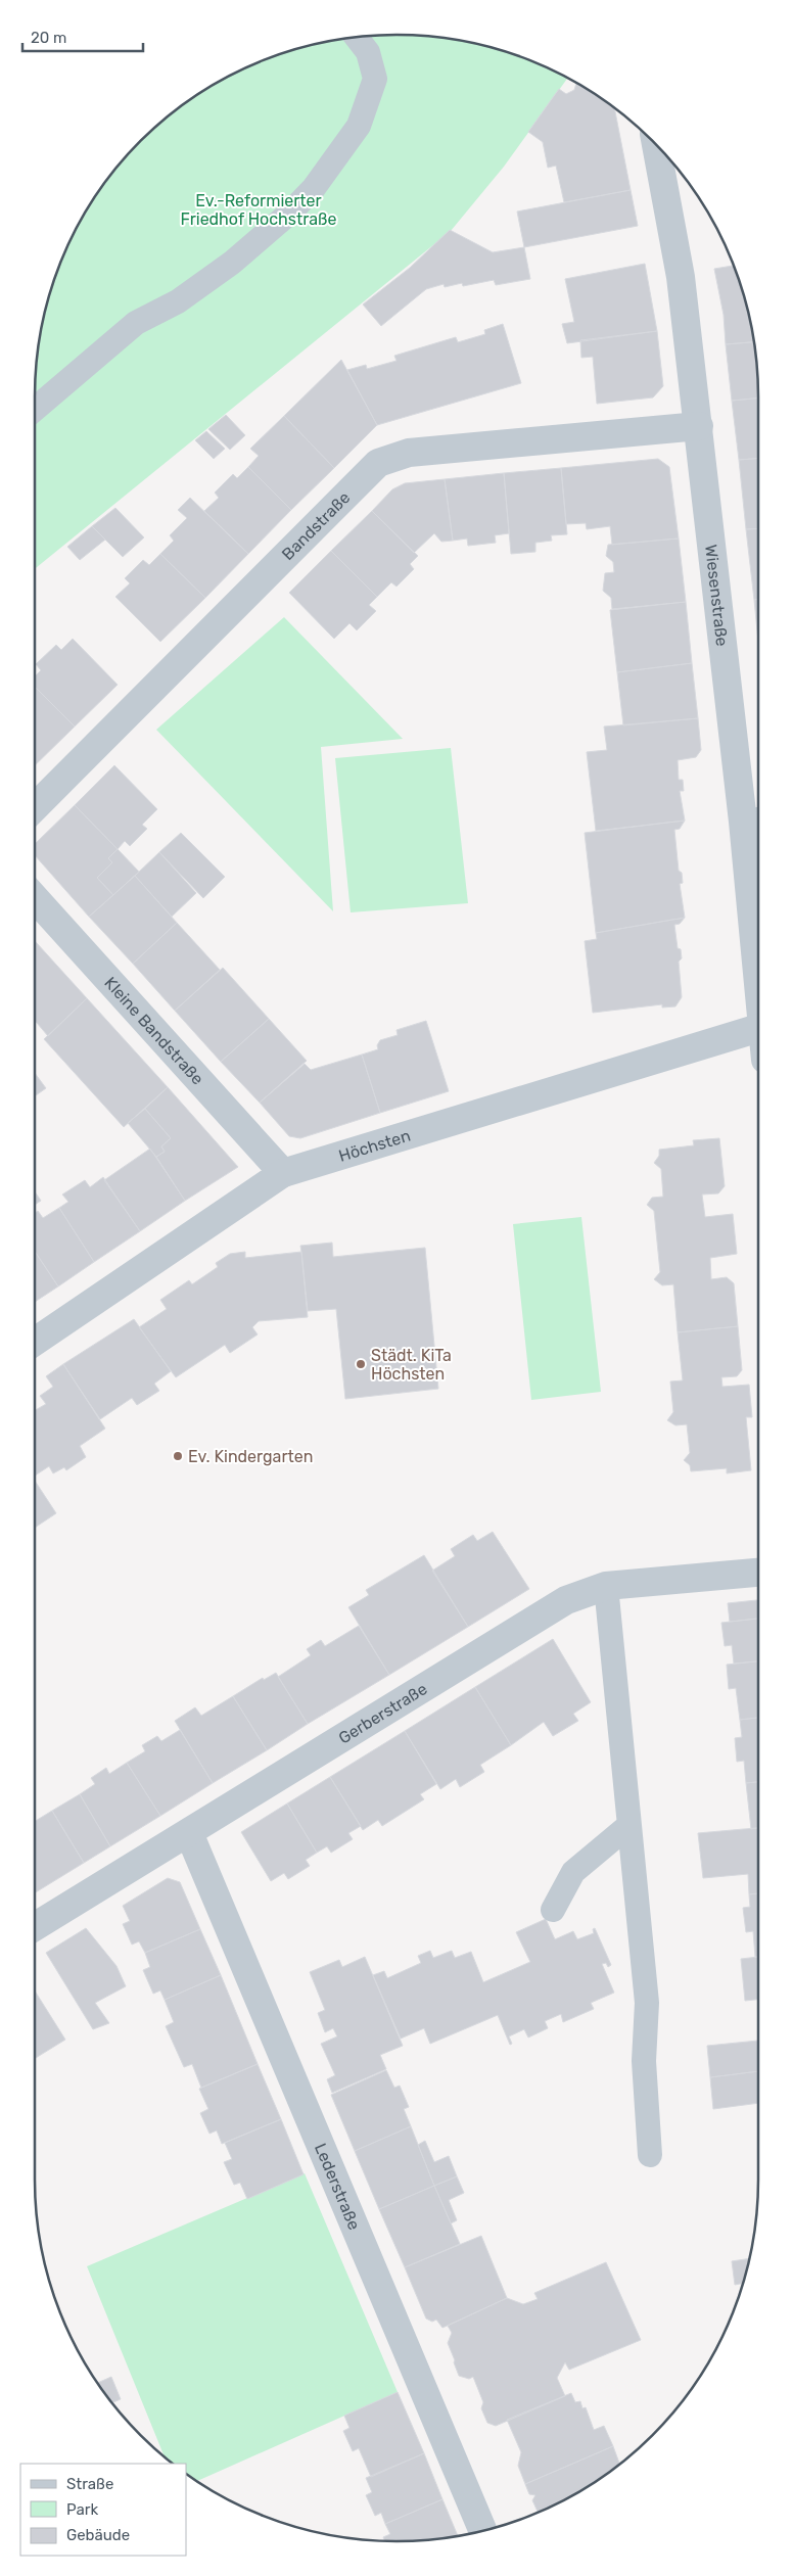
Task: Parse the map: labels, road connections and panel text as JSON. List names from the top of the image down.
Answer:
{
  "streets": {
    "street": [
      "Bandstraße",
      "Wiesenstraße",
      "Kleine Bandstraße",
      "Höchsten",
      "Gerberstraße",
      "Lederstraße"
    ]
  },
  "crossings": [
    ["Bandstraße", "Wiesenstraße"],
    ["Kleine Bandstraße", "Höchsten"],
    ["Gerberstraße", "Lederstraße"]
  ],
  "parks": ["Ev.-Reformierter Friedhof Hochstraße"],
  "places": ["Städt. KiTa Höchsten", "Ev. Kindergarten"],
  "legend": ["Straße", "Park", "Gebäude"],
  "scale_bar": "20 m"
}
